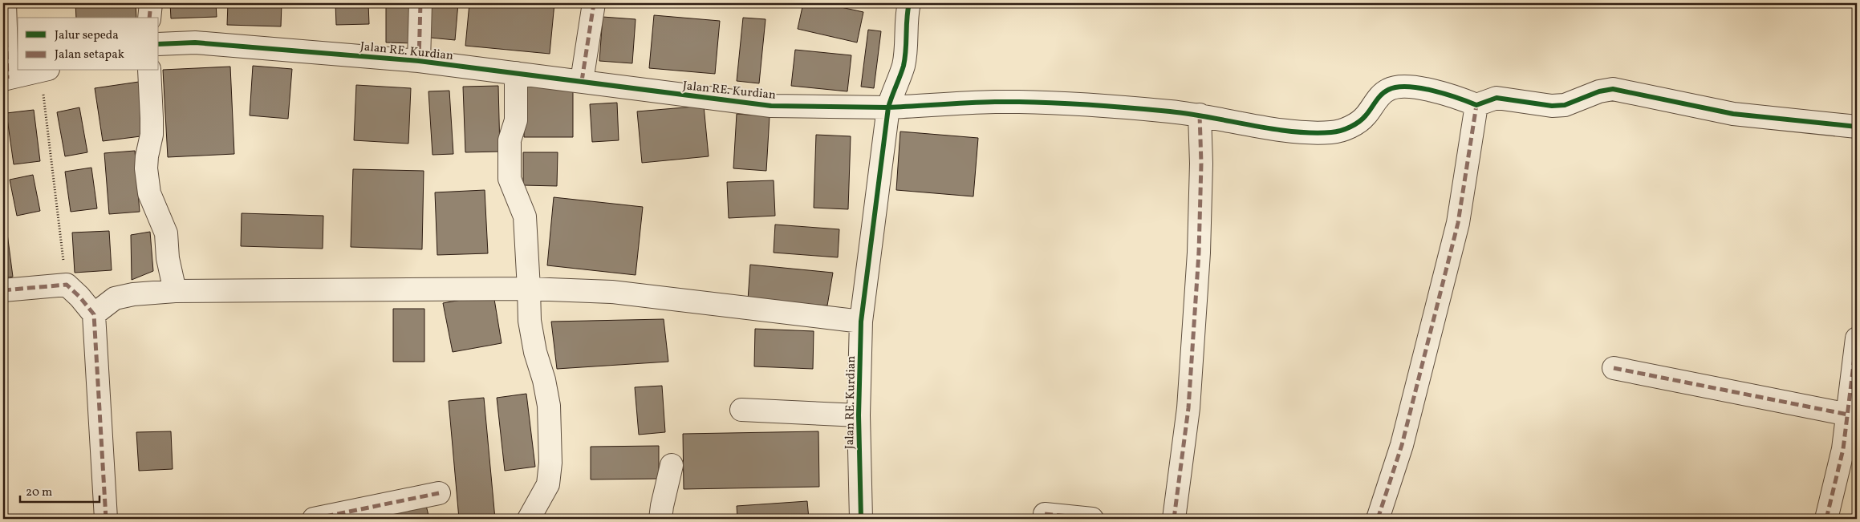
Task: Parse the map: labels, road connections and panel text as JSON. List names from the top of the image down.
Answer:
{
  "streets": {
    "street": ["Jalan RE. Kurdian"]
  },
  "legend": ["Jalur sepeda", "Jalan setapak"],
  "scale_bar": "20 m"
}
